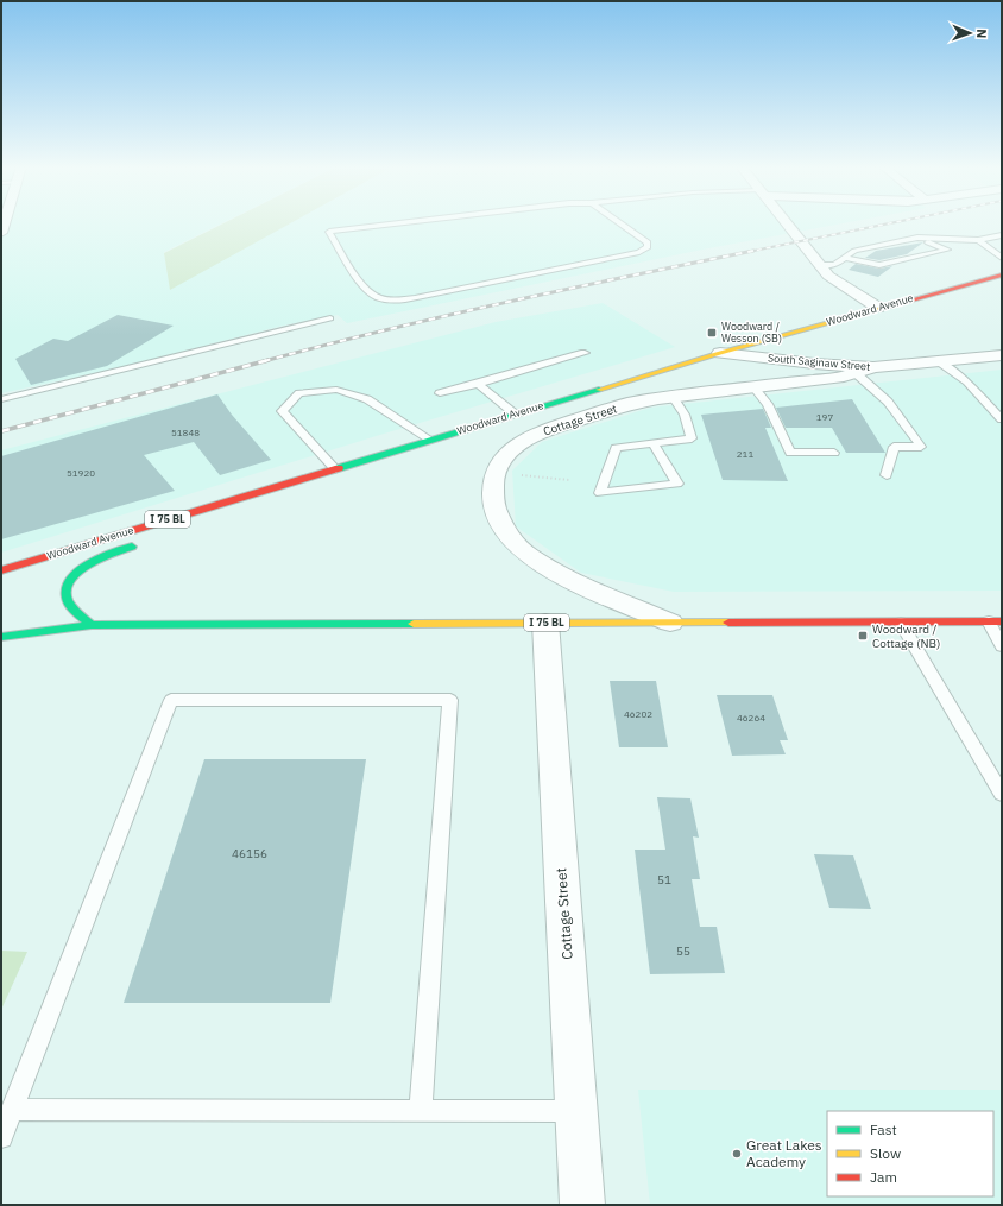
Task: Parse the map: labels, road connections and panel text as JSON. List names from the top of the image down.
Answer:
{
  "streets": {
    "main road": ["Woodward Avenue", "I 75 BL"],
    "street": ["South Saginaw Street", "Cottage Street"]
  },
  "crossings": [
    ["Woodward Avenue", "South Saginaw Street"],
    ["South Saginaw Street", "Cottage Street"],
    ["Cottage Street", "I 75 BL"]
  ],
  "places": {
    "transit": ["Woodward / Wesson (SB)", "Woodward / Cottage (NB)"],
    "other": ["Great Lakes Academy"]
  },
  "house_numbers": [
    "197",
    "51848",
    "211",
    "51920",
    "46202",
    "46264",
    "46156",
    "51",
    "55"
  ],
  "legend": ["Fast", "Slow", "Jam"],
  "north": "right"
}
